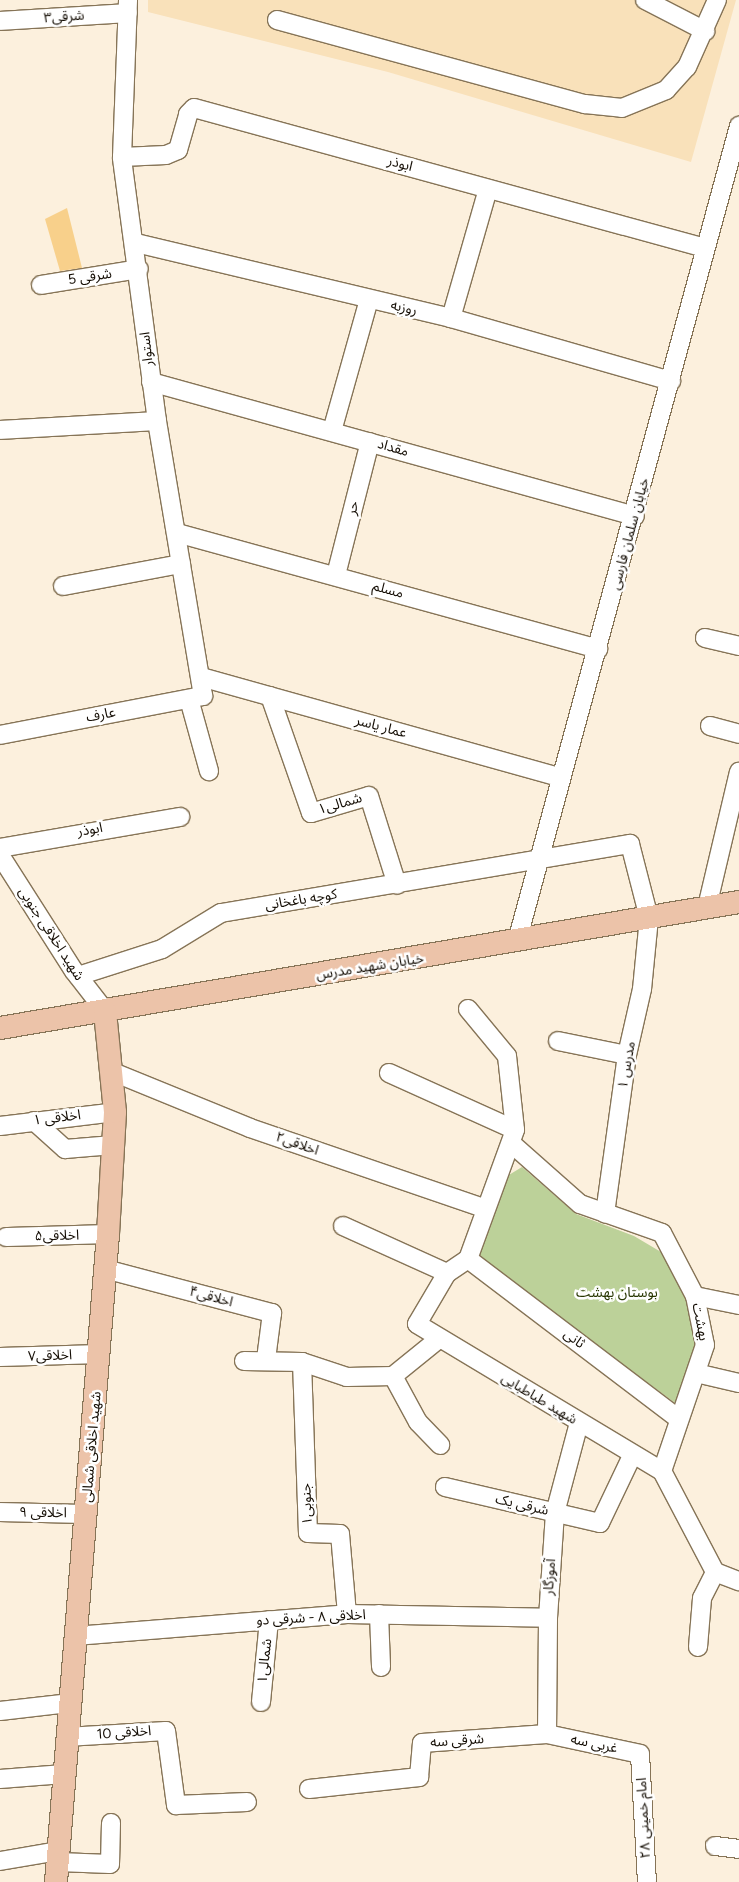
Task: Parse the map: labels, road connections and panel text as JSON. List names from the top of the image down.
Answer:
{
  "streets": {
    "main road": ["خیابان شهید مدرس", "شهید اخلاقی شمالی"],
    "street": [
      "شرقی۳",
      "ابوذر",
      "شرقی 5",
      "روزبه",
      "استوار",
      "مقداد",
      "حر",
      "خیابان سلمان فارسی",
      "مسلم",
      "عارف",
      "عمار یاسر",
      "شمالی۱",
      "کوچه باغخانی",
      "شهید اخلاقی جنوبی",
      "مدرس ۱",
      "اخلاقی ۱",
      "اخلاقی۲",
      "اخلاقی۵",
      "اخلاقی۴",
      "بهشت",
      "ثانی",
      "اخلاقی۷",
      "شهید طباطبایی",
      "جنوبی۱",
      "شرقی یک",
      "اخلاقی ۹",
      "آموزگار",
      "اخلاقی ۸ - شرقی دو",
      "اخلاقی 10",
      "شرقی سه",
      "غربی سه",
      "امام خمینی ۲۸"
    ]
  },
  "crossings": [
    ["شرقی۳", "استوار"],
    ["ابوذر", "استوار"],
    ["ابوذر", "خیابان سلمان فارسی"],
    ["شرقی 5", "استوار"],
    ["روزبه", "استوار"],
    ["روزبه", "خیابان سلمان فارسی"],
    ["استوار", "مقداد"],
    ["استوار", "مسلم"],
    ["استوار", "عارف"],
    ["استوار", "عمار یاسر"],
    ["مقداد", "حر"],
    ["مقداد", "خیابان سلمان فارسی"],
    ["حر", "مسلم"],
    ["خیابان سلمان فارسی", "مسلم"],
    ["خیابان سلمان فارسی", "عمار یاسر"],
    ["خیابان سلمان فارسی", "کوچه باغخانی"],
    ["خیابان سلمان فارسی", "خیابان شهید مدرس"],
    ["عمار یاسر", "شمالی۱"],
    ["شمالی۱", "کوچه باغخانی"],
    ["شمالی۱", "اخلاقی ۸ - شرقی دو"],
    ["کوچه باغخانی", "شهید اخلاقی جنوبی"],
    ["کوچه باغخانی", "خیابان شهید مدرس"],
    ["کوچه باغخانی", "مدرس ۱"],
    ["شهید اخلاقی جنوبی", "خیابان شهید مدرس"],
    ["شهید اخلاقی جنوبی", "شهید اخلاقی شمالی"],
    ["خیابان شهید مدرس", "مدرس ۱"],
    ["خیابان شهید مدرس", "شهید اخلاقی شمالی"],
    ["مدرس ۱", "بهشت"],
    ["اخلاقی ۱", "شهید اخلاقی شمالی"],
    ["اخلاقی۲", "شهید اخلاقی شمالی"],
    ["اخلاقی۵", "شهید اخلاقی شمالی"],
    ["اخلاقی۴", "شهید اخلاقی شمالی"],
    ["بهشت", "ثانی"],
    ["بهشت", "شهید طباطبایی"],
    ["اخلاقی۷", "شهید اخلاقی شمالی"],
    ["شهید طباطبایی", "شرقی یک"],
    ["شهید طباطبایی", "آموزگار"],
    ["شهید اخلاقی شمالی", "اخلاقی ۹"],
    ["شهید اخلاقی شمالی", "اخلاقی ۸ - شرقی دو"],
    ["شهید اخلاقی شمالی", "اخلاقی 10"],
    ["جنوبی۱", "اخلاقی ۸ - شرقی دو"],
    ["شرقی یک", "آموزگار"],
    ["آموزگار", "اخلاقی ۸ - شرقی دو"],
    ["آموزگار", "شرقی سه"],
    ["آموزگار", "غربی سه"],
    ["شرقی سه", "غربی سه"],
    ["غربی سه", "امام خمینی ۲۸"]
  ],
  "parks": ["بوستان بهشت"]
}
